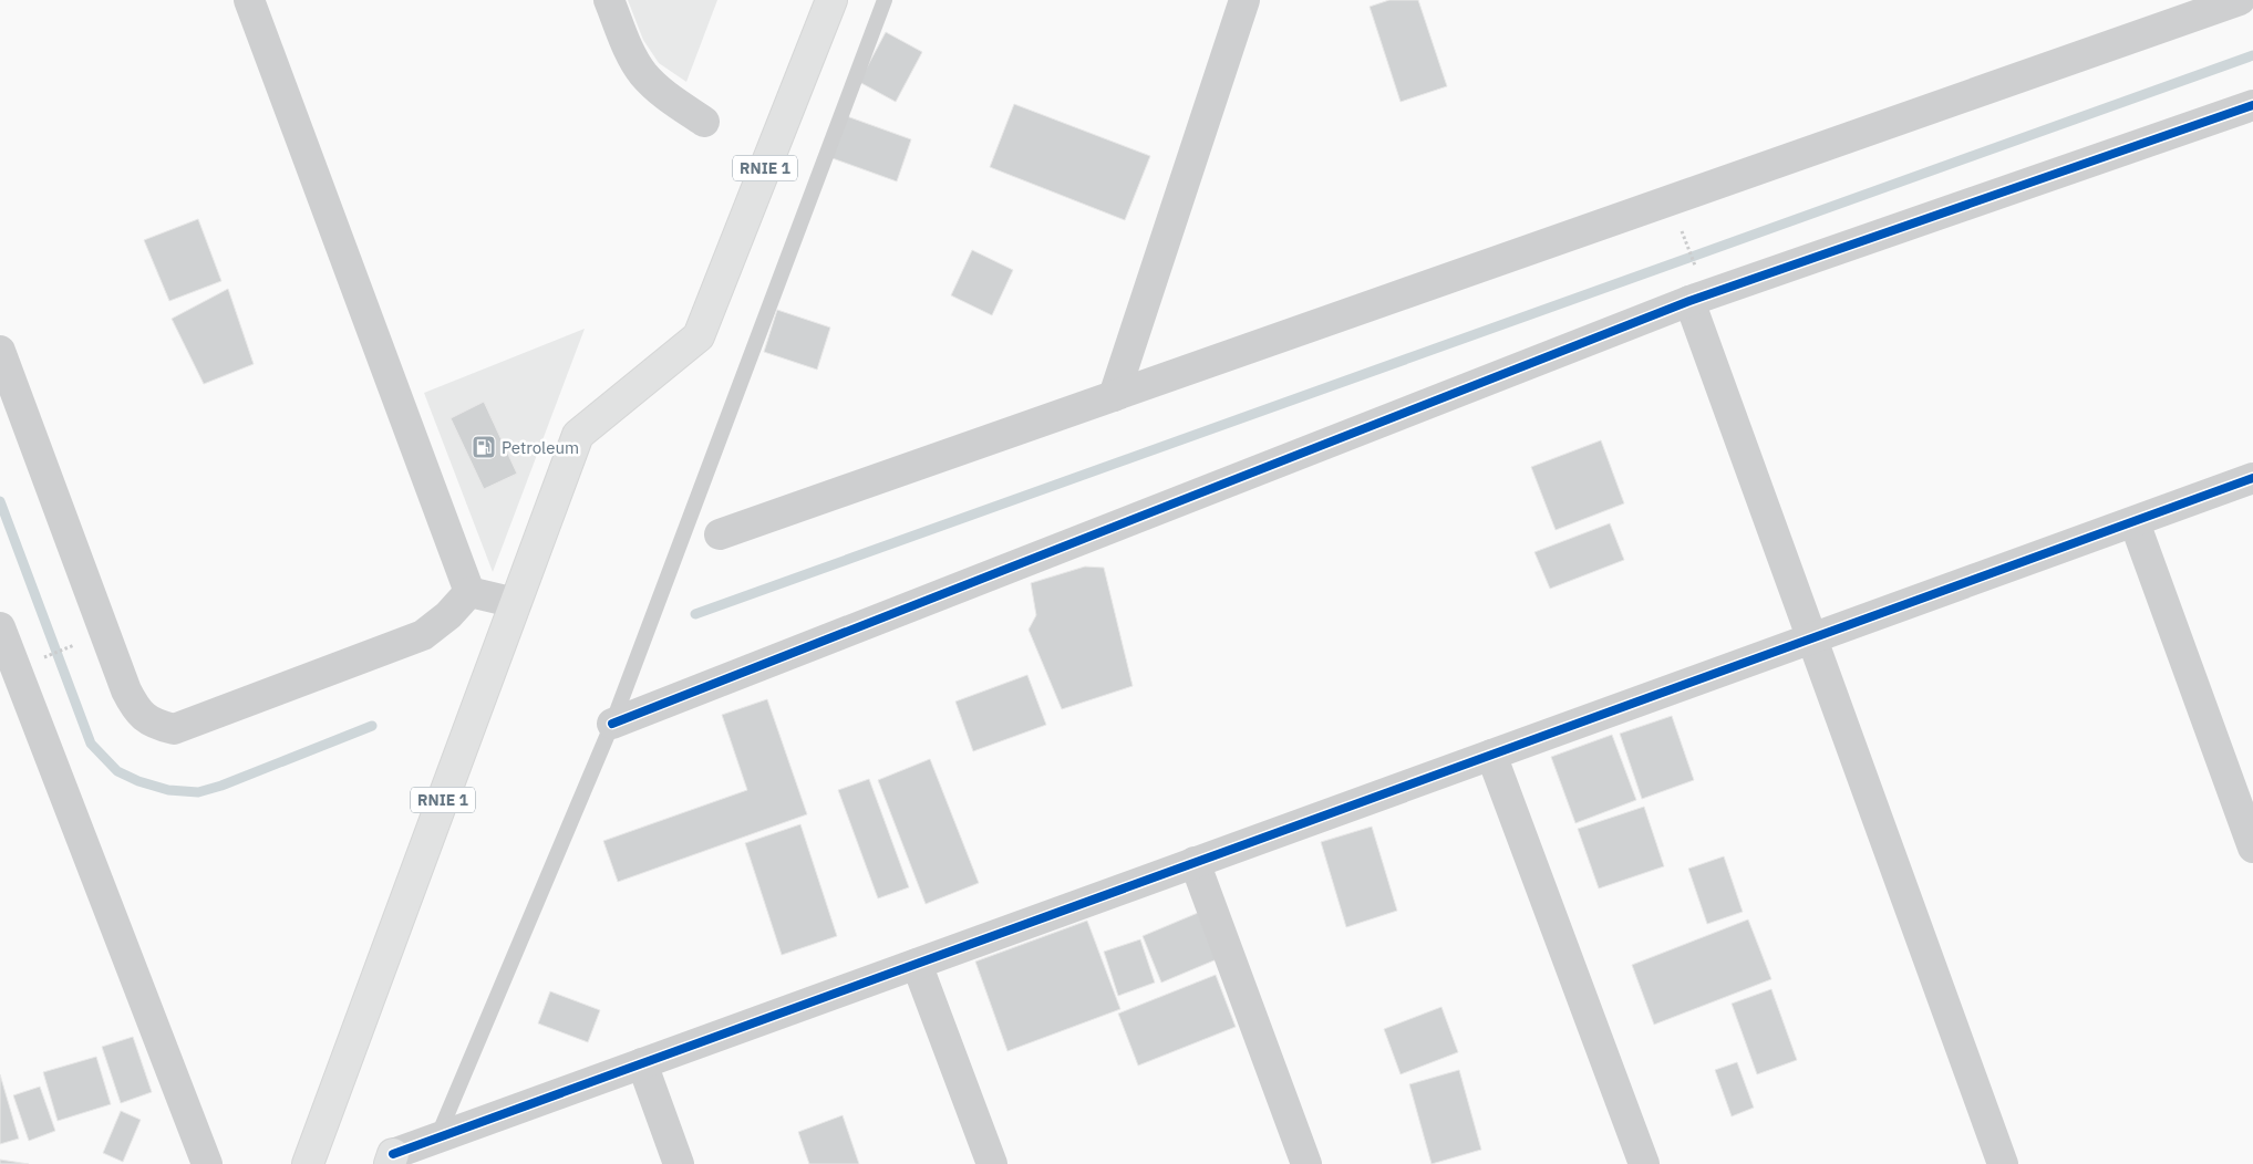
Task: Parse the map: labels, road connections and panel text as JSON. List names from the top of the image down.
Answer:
{
  "streets": {
    "highway": ["RNIE 1"]
  },
  "places": {
    "fuel station": ["Petroleum"]
  }
}
